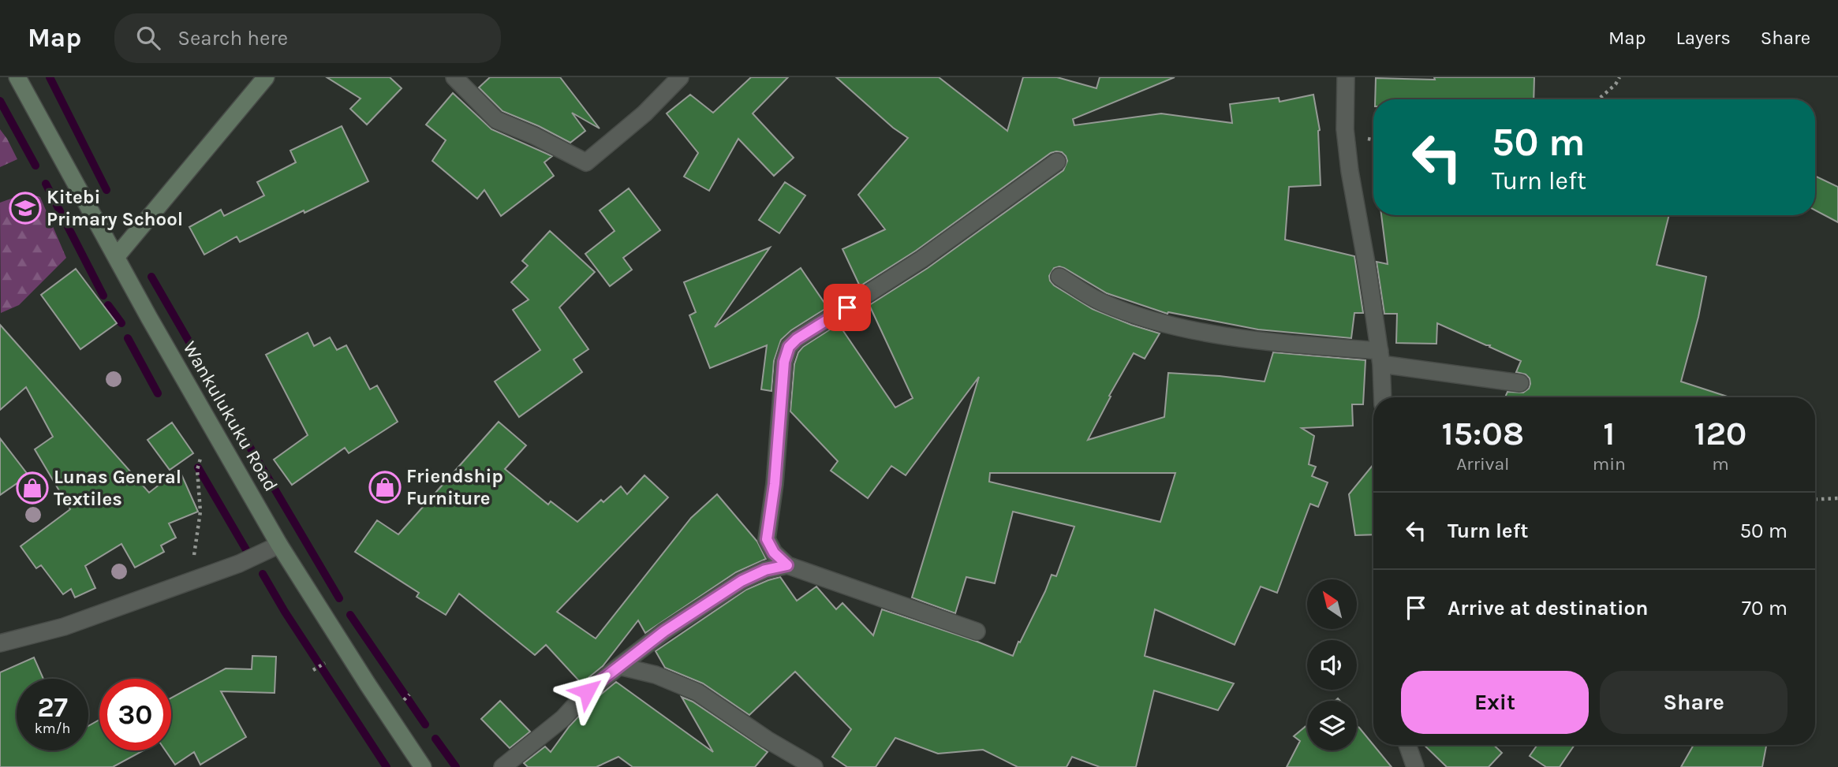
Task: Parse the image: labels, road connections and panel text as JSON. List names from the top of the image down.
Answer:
{
  "streets": {
    "main road": ["Wankulukuku Road"]
  },
  "places": {
    "school or university": ["Kitebi Primary School"],
    "shop": ["Friendship Furniture", "Lunas General Textiles"]
  },
  "north": "top left",
  "page": {
    "header": "Map",
    "search": "Search here",
    "nav": ["Map", "Layers", "Share"],
    "turn": ["50 m", "Turn left"],
    "eta": [
      "15:08",
      "Arrival",
      "1",
      "min",
      "120",
      "m"
    ],
    "list": [
      {
        "name": "Turn left",
        "value": "50 m"
      },
      {
        "name": "Arrive at destination",
        "value": "70 m"
      }
    ],
    "buttons": ["Exit", "Share"],
    "speed": "27 km/h",
    "limit": "30"
  }
}
